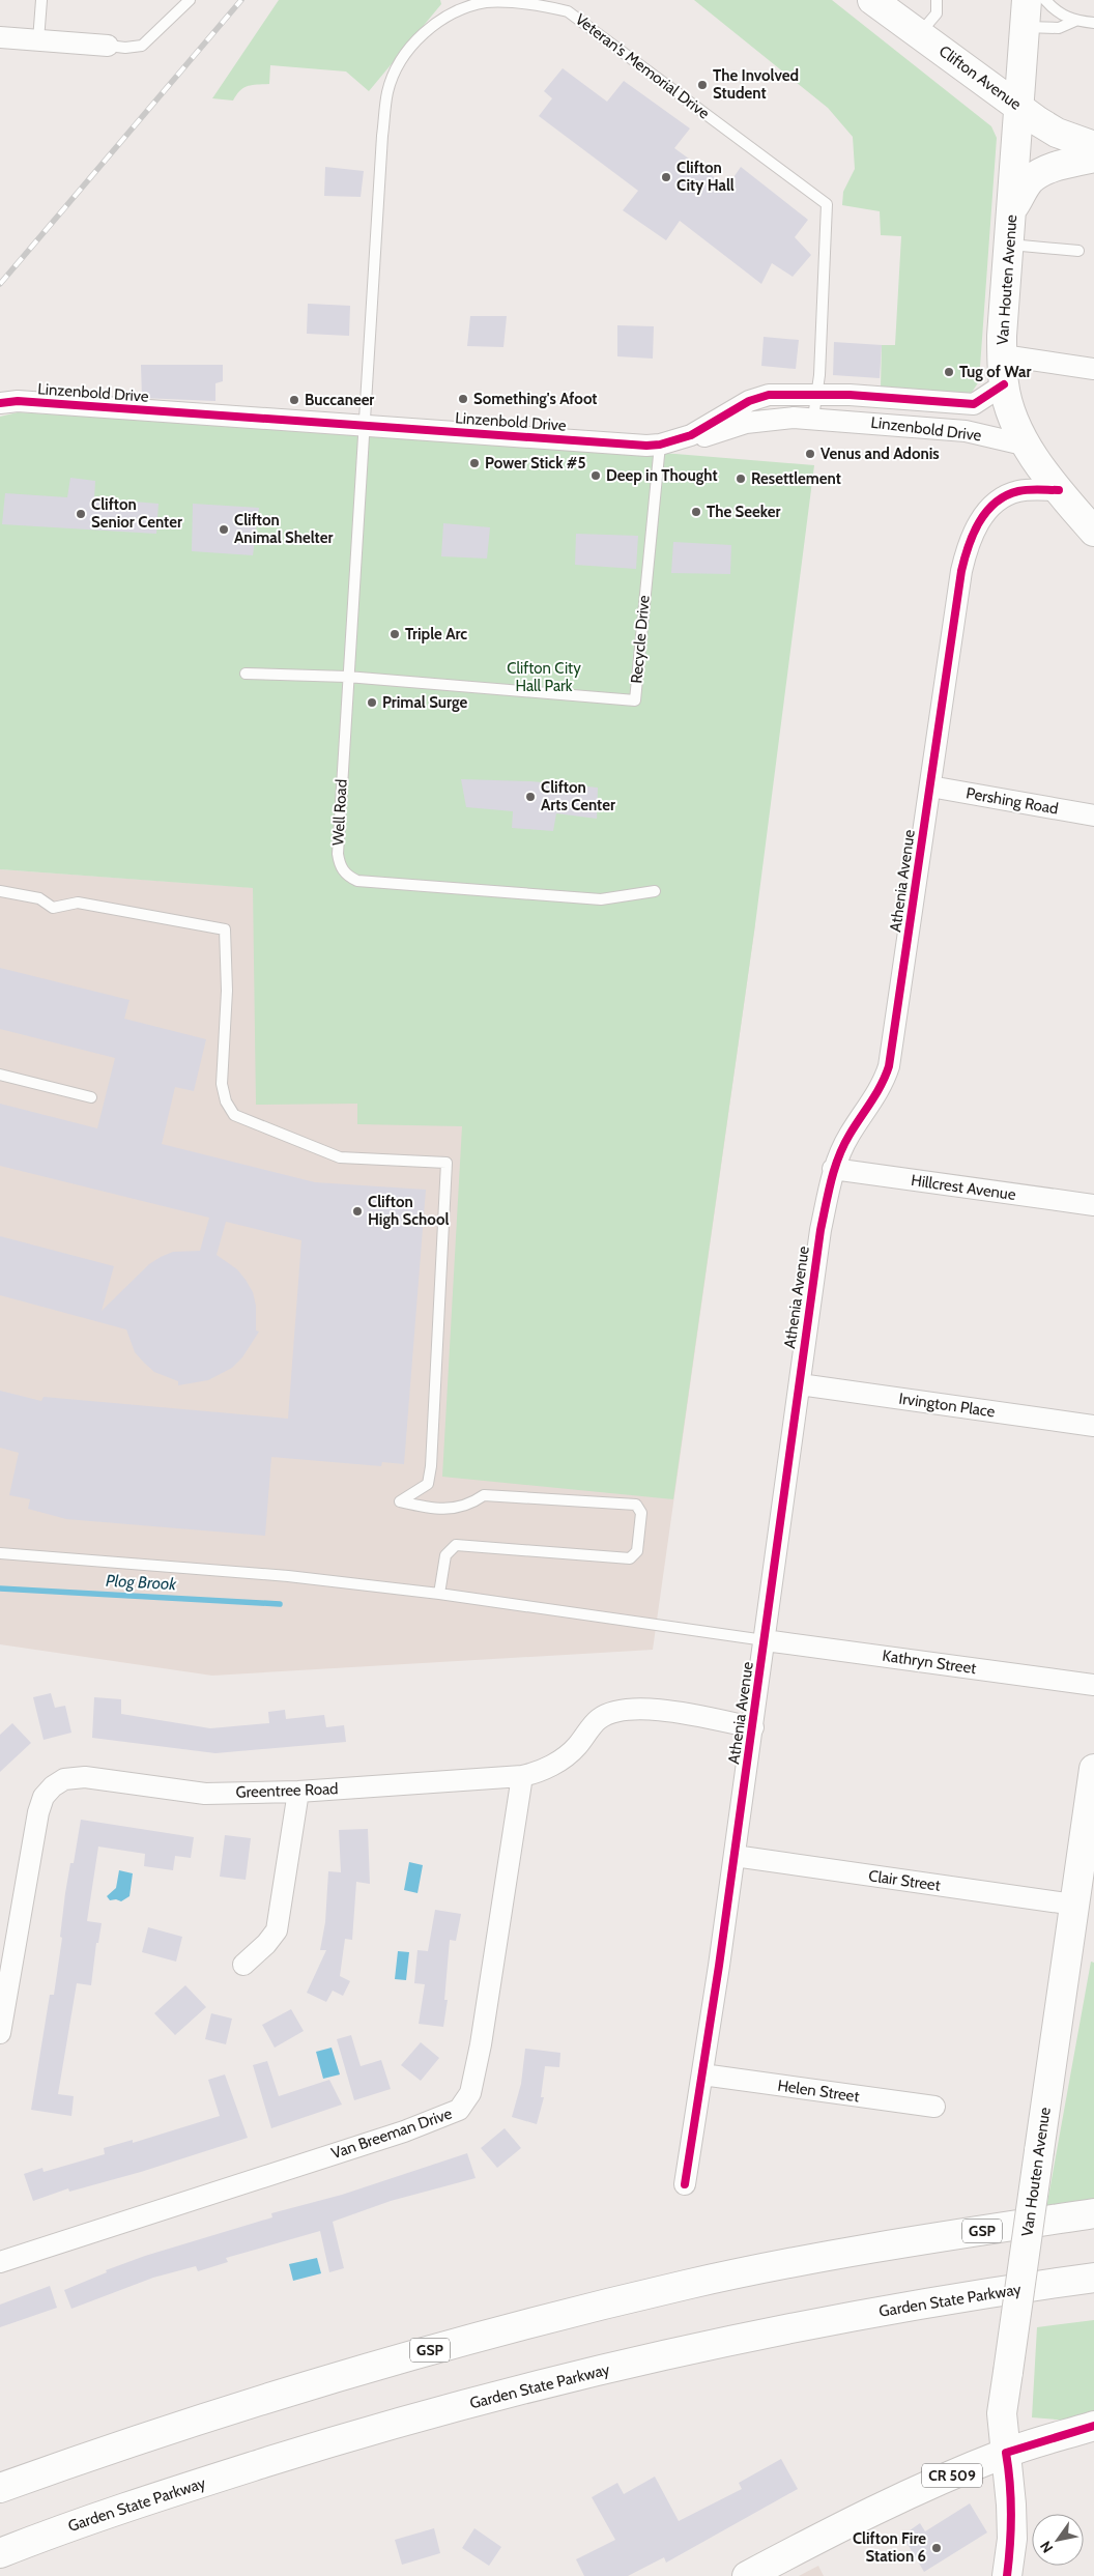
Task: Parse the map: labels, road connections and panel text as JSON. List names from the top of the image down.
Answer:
{
  "streets": {
    "main road": [
      "Clifton Avenue",
      "Van Houten Avenue",
      "GSP",
      "Garden State Parkway",
      "CR 509"
    ],
    "street": [
      "Linzenbold Drive",
      "Pershing Road",
      "Athenia Avenue",
      "Hillcrest Avenue",
      "Irvington Place",
      "Kathryn Street",
      "Greentree Road",
      "Clair Street",
      "Helen Street",
      "Van Breeman Drive"
    ],
    "lane": ["Veteran's Memorial Drive", "Recycle Drive", "Well Road"]
  },
  "crossings": [
    ["Veteran's Memorial Drive", "Linzenbold Drive"],
    ["Veteran's Memorial Drive", "Well Road"],
    ["Clifton Avenue", "Van Houten Avenue"],
    ["Van Houten Avenue", "Linzenbold Drive"],
    ["Van Houten Avenue", "Athenia Avenue"],
    ["Van Houten Avenue", "Clair Street"],
    ["Van Houten Avenue", "CR 509"],
    ["Linzenbold Drive", "Recycle Drive"],
    ["Linzenbold Drive", "Well Road"],
    ["Recycle Drive", "Well Road"],
    ["Pershing Road", "Athenia Avenue"],
    ["Athenia Avenue", "Hillcrest Avenue"],
    ["Athenia Avenue", "Irvington Place"],
    ["Athenia Avenue", "Kathryn Street"],
    ["Athenia Avenue", "Greentree Road"],
    ["Athenia Avenue", "Clair Street"],
    ["Athenia Avenue", "Helen Street"],
    ["Greentree Road", "Van Breeman Drive"]
  ],
  "water": ["Plog Brook"],
  "parks": ["Clifton City Hall Park"],
  "places": [
    "The Involved Student",
    "Clifton City Hall",
    "Tug of War",
    "Something's Afoot",
    "Buccaneer",
    "Venus and Adonis",
    "Power Stick #5",
    "Deep in Thought",
    "Resettlement",
    "The Seeker",
    "Clifton Senior Center",
    "Clifton Animal Shelter",
    "Triple Arc",
    "Primal Surge",
    "Clifton Arts Center",
    "Clifton High School",
    "Clifton Fire Station 6"
  ],
  "north": "bottom left"
}
